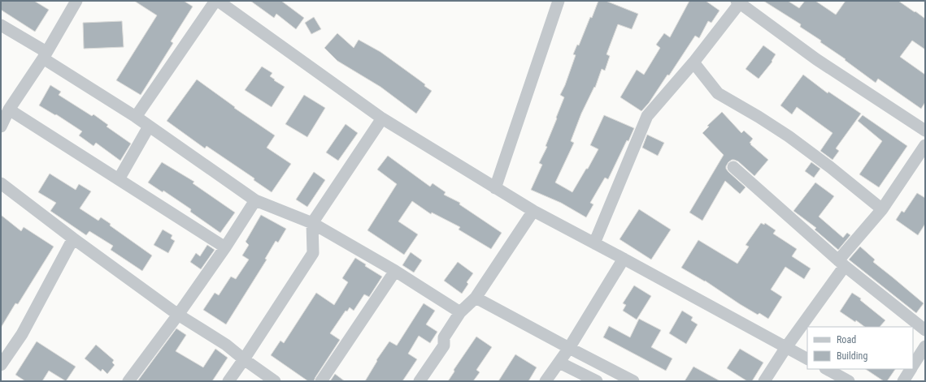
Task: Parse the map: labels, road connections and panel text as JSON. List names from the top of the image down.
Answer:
{
  "legend": ["Road", "Building"]
}
